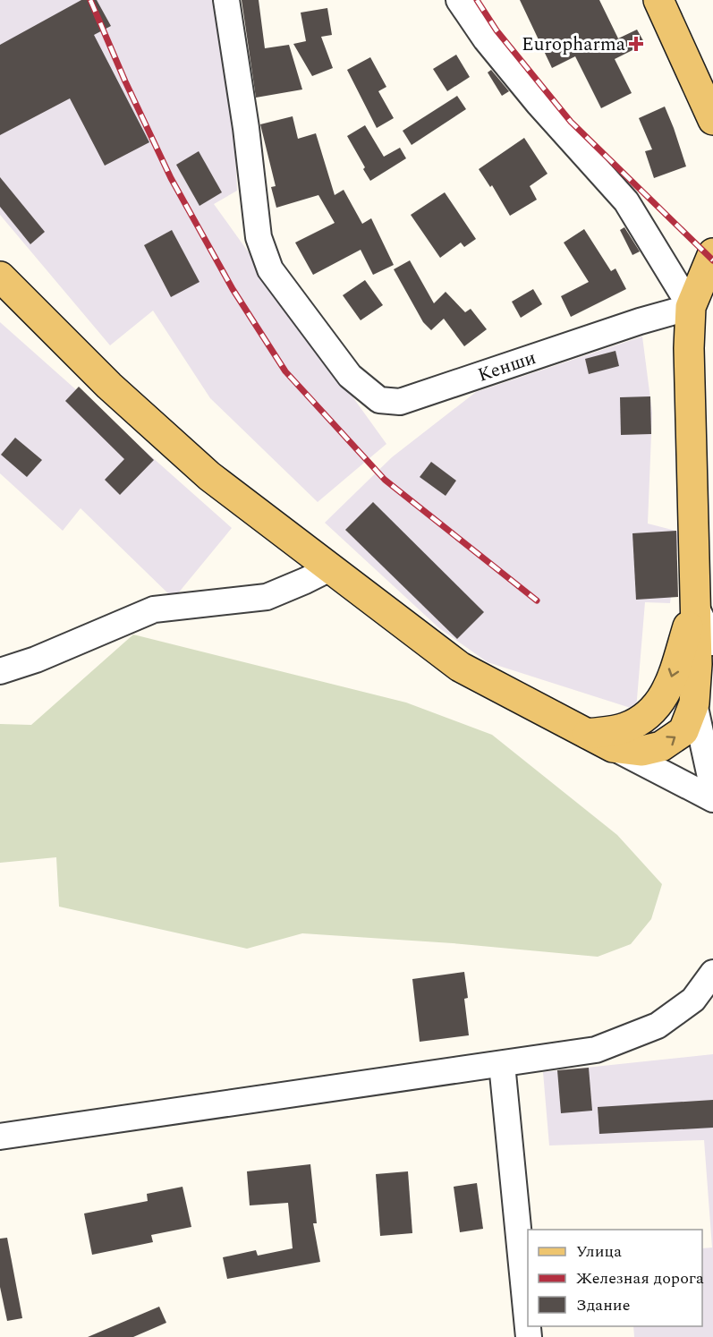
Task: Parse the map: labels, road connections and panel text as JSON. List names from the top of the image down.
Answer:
{
  "streets": {
    "street": ["Кенши"]
  },
  "places": {
    "health": ["Europharma"]
  },
  "legend": ["Улица", "Железная дорога", "Здание"]
}
